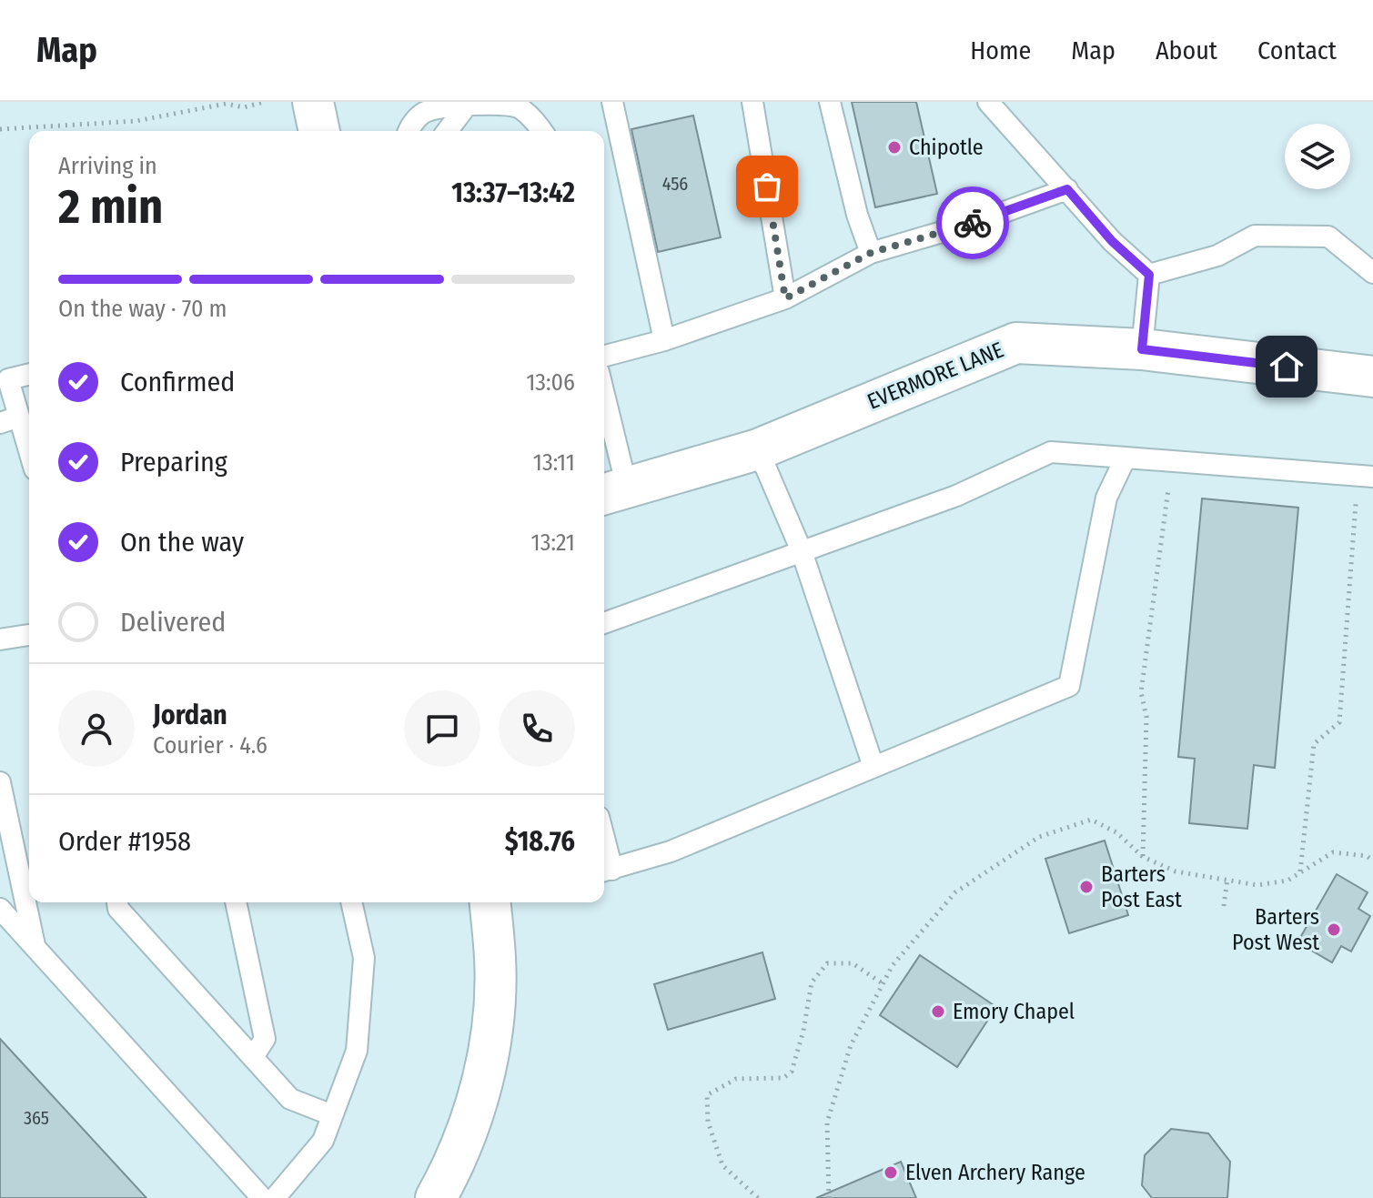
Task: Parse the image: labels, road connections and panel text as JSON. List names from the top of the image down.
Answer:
{
  "streets": {
    "street": ["EVERMORE LANE"]
  },
  "places": [
    "Chipotle",
    "Barters Post East",
    "Barters Post West",
    "Emory Chapel",
    "Elven Archery Range"
  ],
  "house_numbers": ["456", "365"],
  "page": {
    "header": "Map",
    "nav": [
      "Home",
      "Map",
      "About",
      "Contact"
    ],
    "heading": ["2 min", "Arriving in", "13:37–13:42"],
    "panel": [
      "Jordan",
      "Courier · 4.6",
      "Order #1958",
      "$18.76"
    ],
    "bar": "On the way · 70 m",
    "list": [
      ["Confirmed", "13:06"],
      ["Preparing", "13:11"],
      ["On the way", "13:21"],
      "Delivered"
    ]
  }
}
